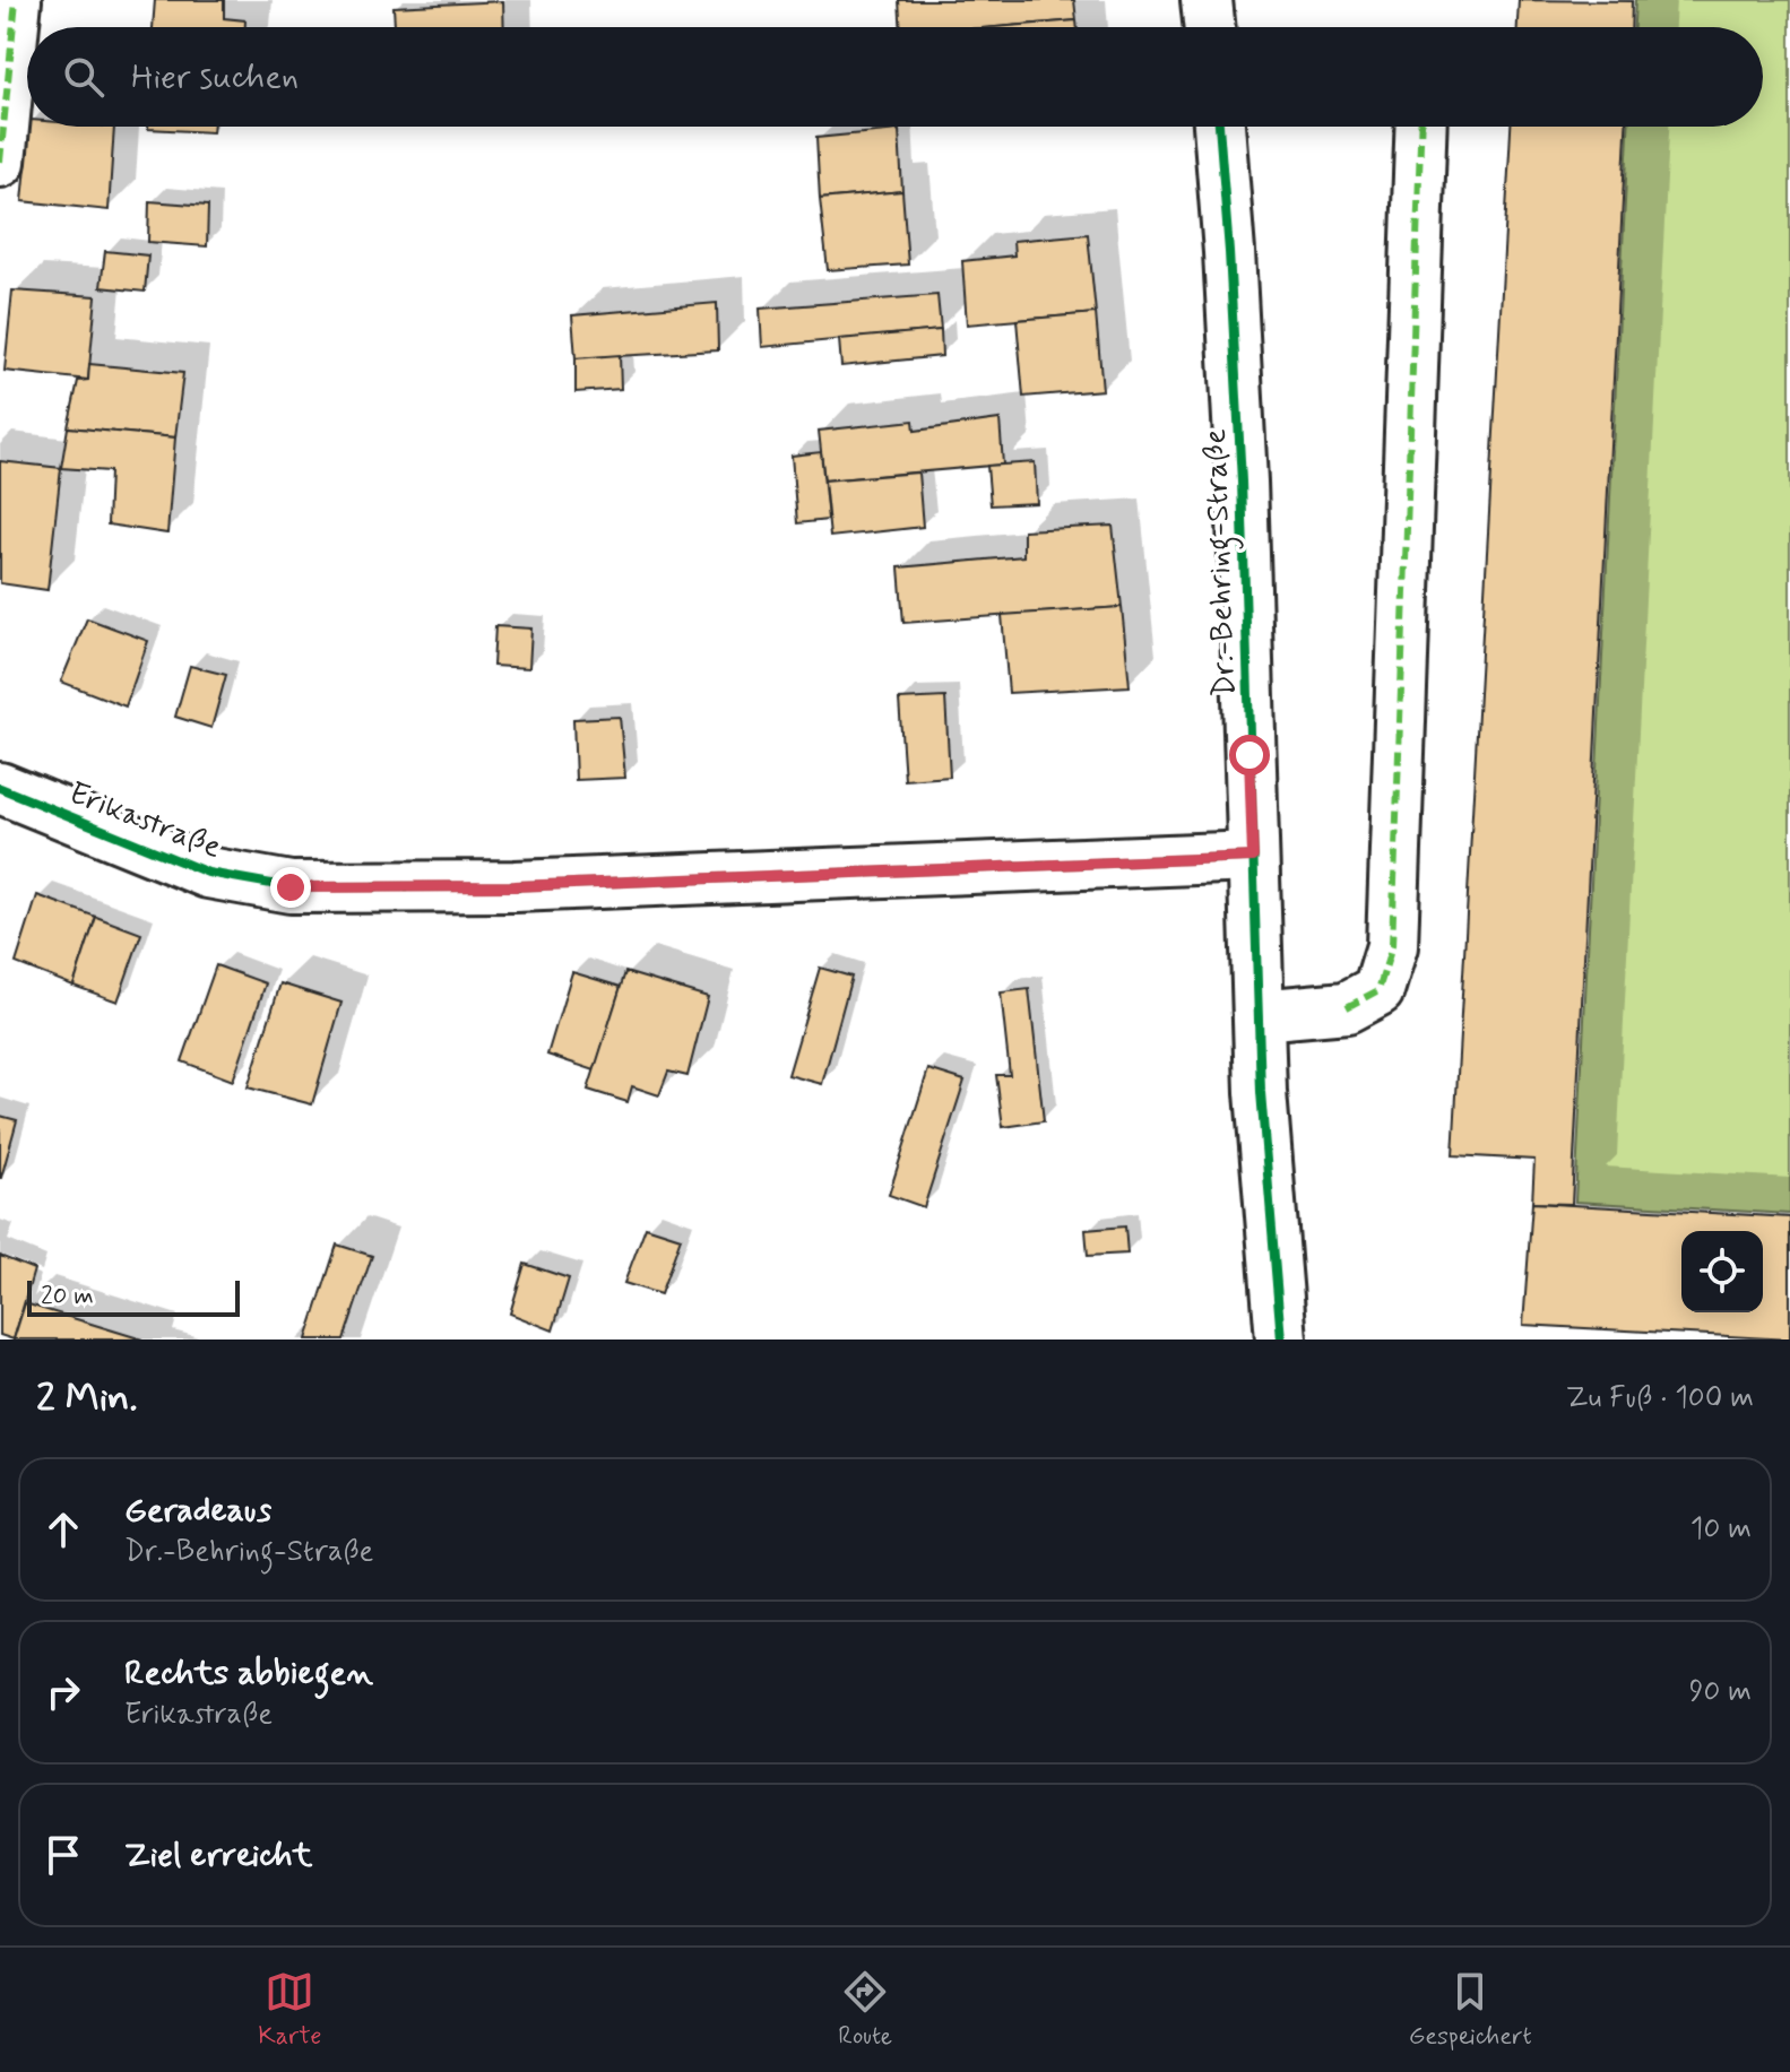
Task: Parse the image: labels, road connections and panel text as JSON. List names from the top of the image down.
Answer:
{
  "streets": {
    "street": ["Dr.-Behring-Straße", "Erikastraße"]
  },
  "crossings": [
    ["Dr.-Behring-Straße", "Erikastraße"]
  ],
  "scale_bar": "20 m",
  "page": {
    "search": "Hier suchen",
    "scale": "20 m",
    "heading": ["2 Min.", "Zu Fuß · 100 m"],
    "list": [
      ["Geradeaus", "Dr.-Behring-Straße", "10 m"],
      ["Rechts abbiegen", "Erikastraße", "90 m"],
      "Ziel erreicht"
    ],
    "nav": ["Karte", "Route", "Gespeichert"]
  }
}
